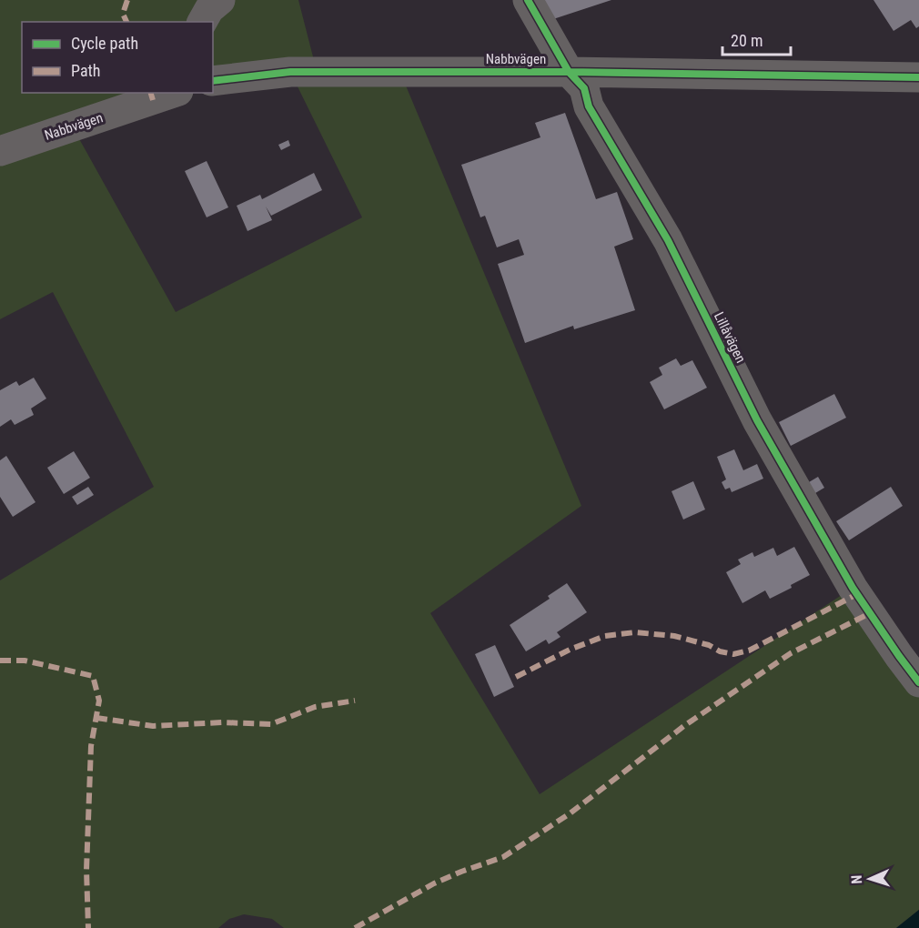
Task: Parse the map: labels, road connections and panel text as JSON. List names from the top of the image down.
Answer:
{
  "streets": {
    "street": ["Nabbvägen", "Lillåvägen"]
  },
  "crossings": [
    ["Nabbvägen", "Lillåvägen"]
  ],
  "legend": ["Cycle path", "Path"],
  "scale_bar": "20 m",
  "north": "left"
}
